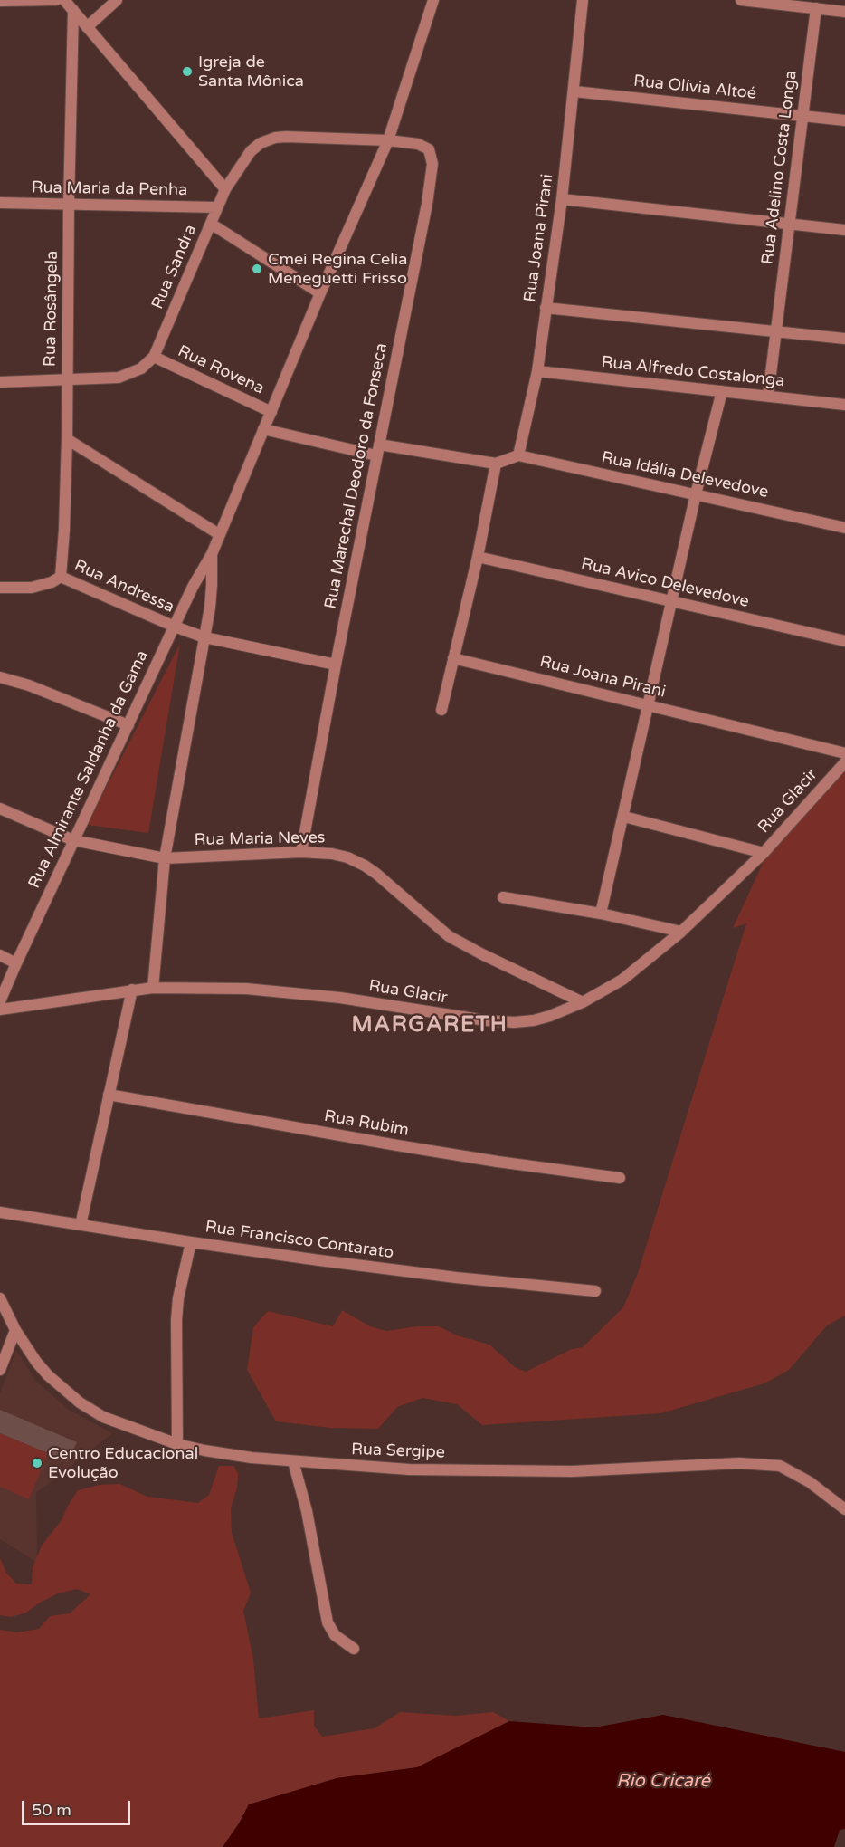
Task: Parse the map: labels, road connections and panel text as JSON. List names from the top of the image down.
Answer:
{
  "streets": {
    "street": [
      "Rua Olívia Altoé",
      "Rua Adelino Costa Longa",
      "Rua Maria da Penha",
      "Rua Joana Pirani",
      "Rua Sandra",
      "Rua Rosângela",
      "Rua Rovena",
      "Rua Alfredo Costalonga",
      "Rua Idália Delevedove",
      "Rua Marechal Deodoro da Fonseca",
      "Rua Avico Delevedove",
      "Rua Andressa",
      "Rua Almirante Saldanha da Gama",
      "Rua Glacir",
      "Rua Maria Neves",
      "Rua Rubim",
      "Rua Francisco Contarato",
      "Rua Sergipe"
    ]
  },
  "crossings": [
    ["Rua Olívia Altoé", "Rua Adelino Costa Longa"],
    ["Rua Olívia Altoé", "Rua Joana Pirani"],
    ["Rua Adelino Costa Longa", "Rua Alfredo Costalonga"],
    ["Rua Maria da Penha", "Rua Sandra"],
    ["Rua Maria da Penha", "Rua Rosângela"],
    ["Rua Joana Pirani", "Rua Alfredo Costalonga"],
    ["Rua Joana Pirani", "Rua Idália Delevedove"],
    ["Rua Sandra", "Rua Rovena"],
    ["Rua Sandra", "Rua Marechal Deodoro da Fonseca"],
    ["Rua Sandra", "Rua Almirante Saldanha da Gama"],
    ["Rua Rosângela", "Rua Rovena"],
    ["Rua Rosângela", "Rua Andressa"],
    ["Rua Rovena", "Rua Almirante Saldanha da Gama"],
    ["Rua Marechal Deodoro da Fonseca", "Rua Andressa"],
    ["Rua Marechal Deodoro da Fonseca", "Rua Almirante Saldanha da Gama"],
    ["Rua Marechal Deodoro da Fonseca", "Rua Maria Neves"],
    ["Rua Andressa", "Rua Almirante Saldanha da Gama"],
    ["Rua Almirante Saldanha da Gama", "Rua Glacir"],
    ["Rua Almirante Saldanha da Gama", "Rua Maria Neves"],
    ["Rua Glacir", "Rua Maria Neves"]
  ],
  "districts": ["MARGARETH"],
  "water": ["Rio Cricaré"],
  "places": ["Igreja de Santa Mônica", "Cmei Regina Celia Meneguetti Frisso", "Centro Educacional Evolução"],
  "scale_bar": "50 m"
}
